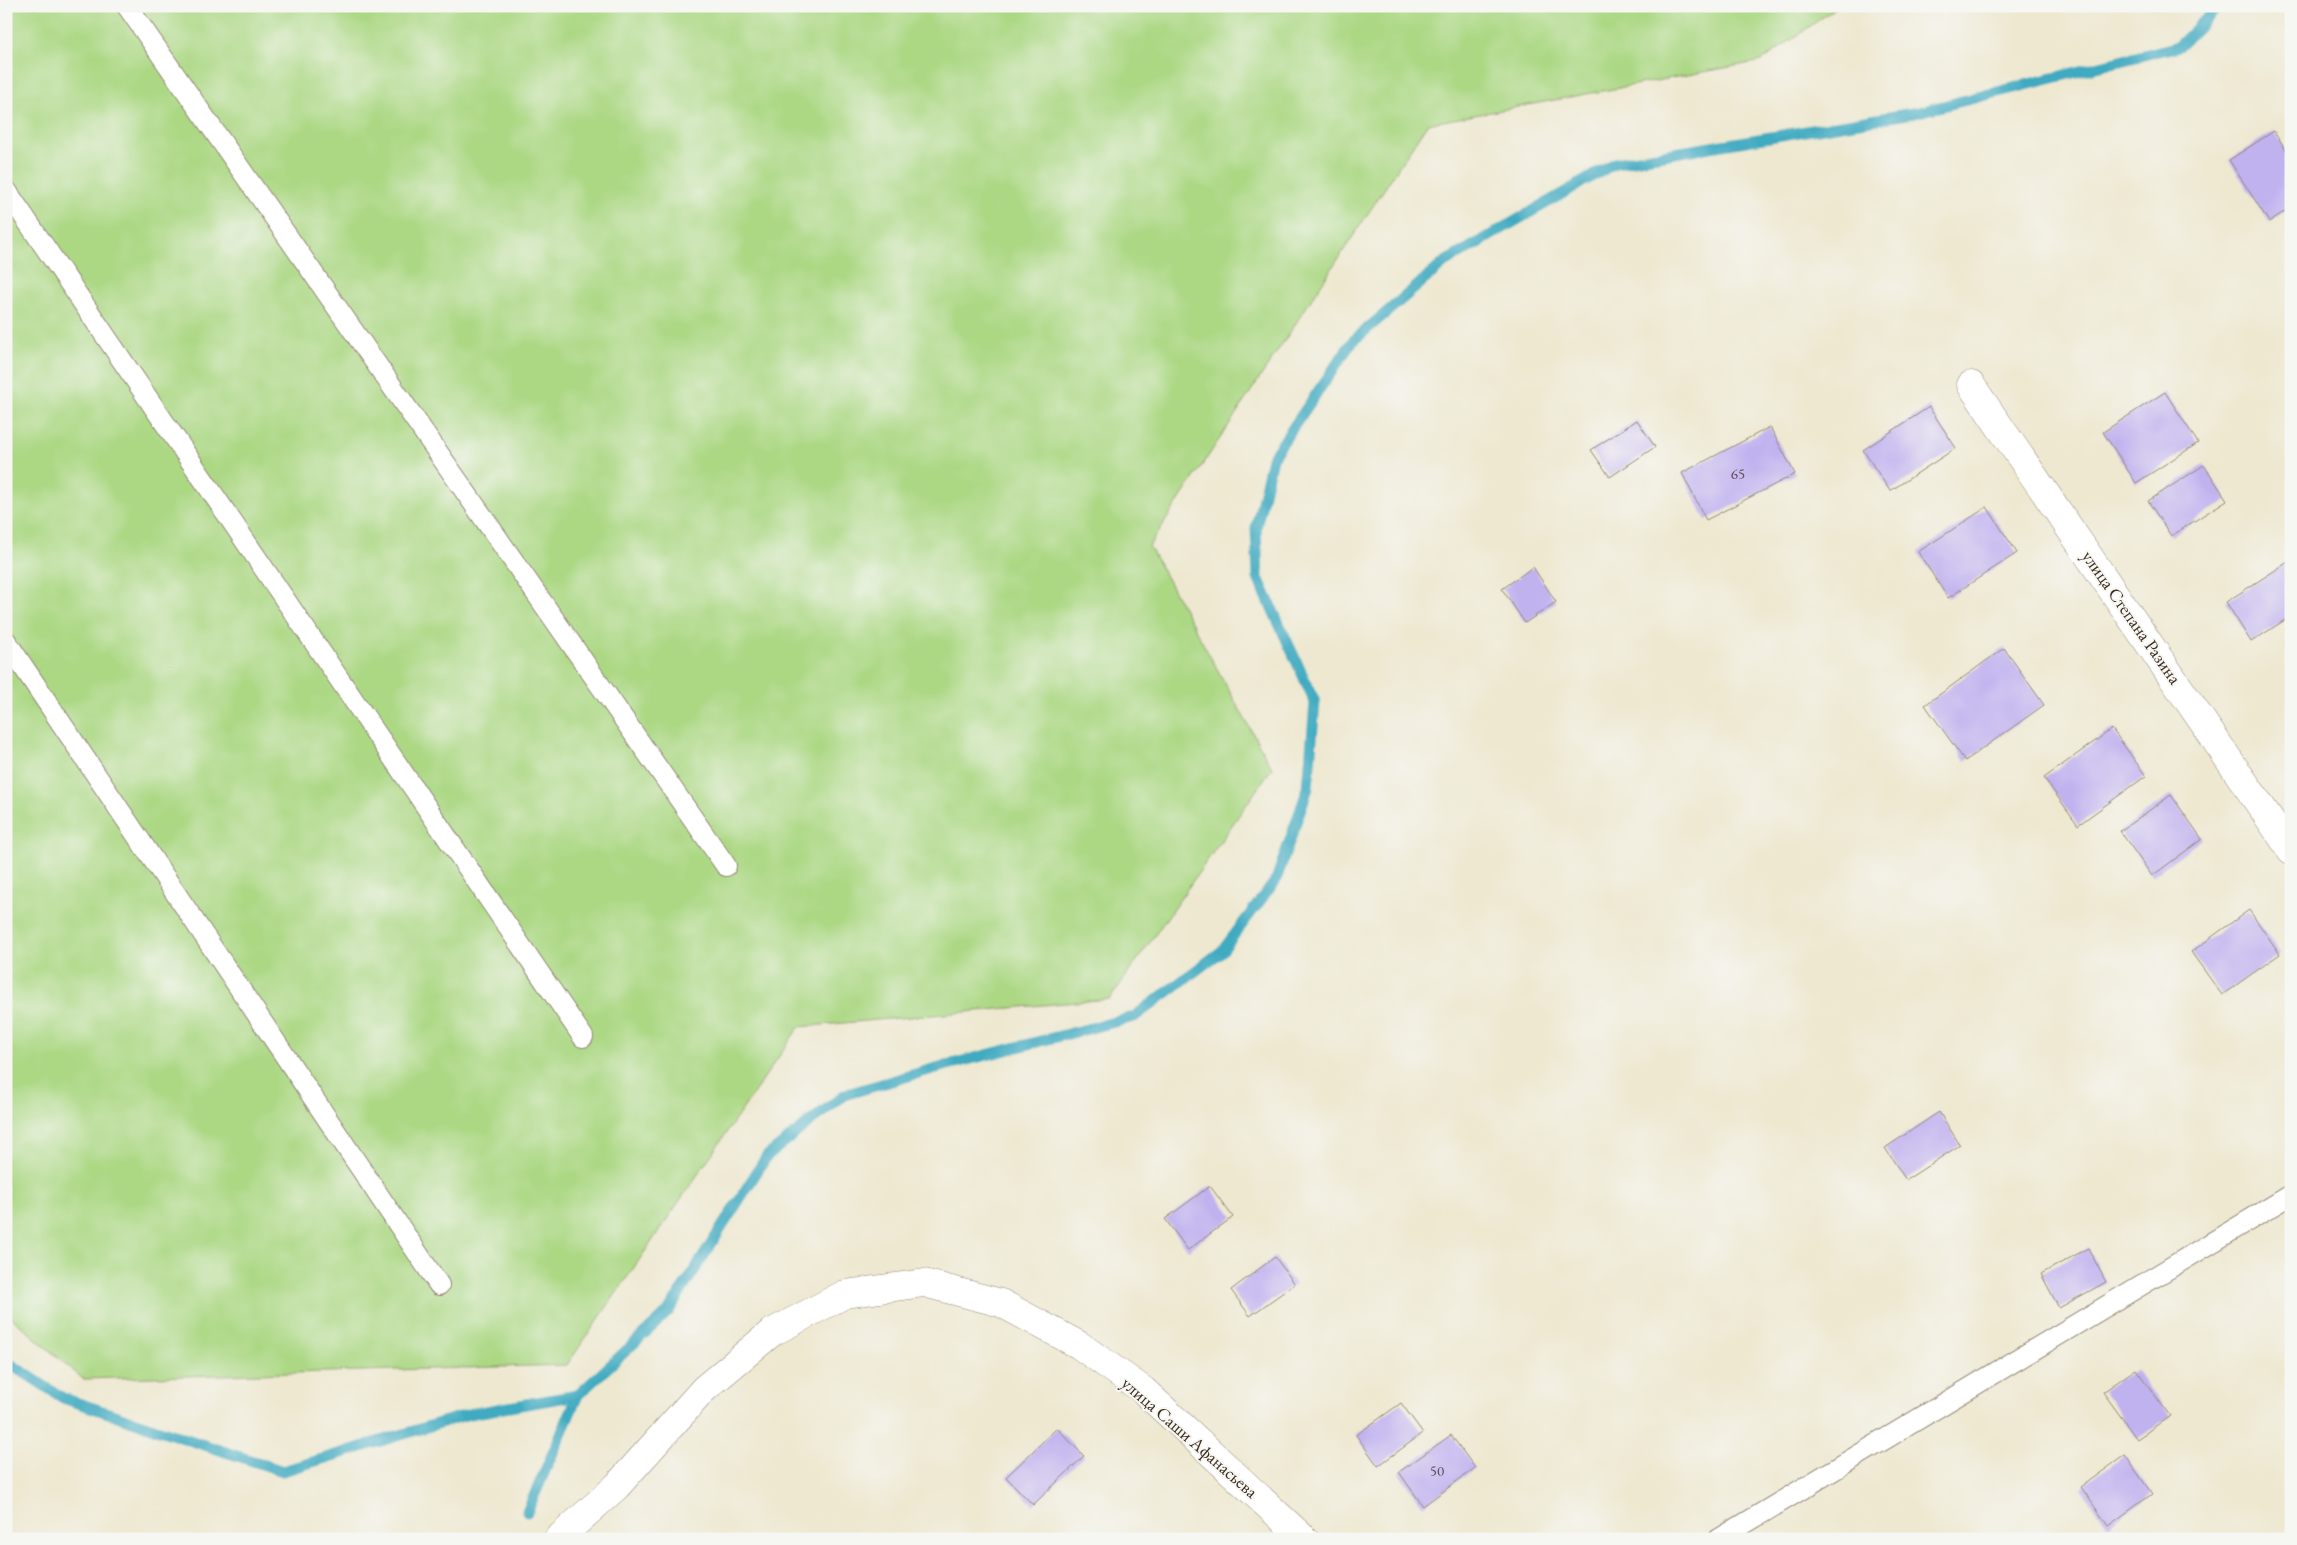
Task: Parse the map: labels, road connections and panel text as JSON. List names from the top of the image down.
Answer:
{
  "streets": {
    "street": ["улица Степана Разина", "улица Саши Афанасьева"]
  },
  "house_numbers": ["65", "50"]
}
